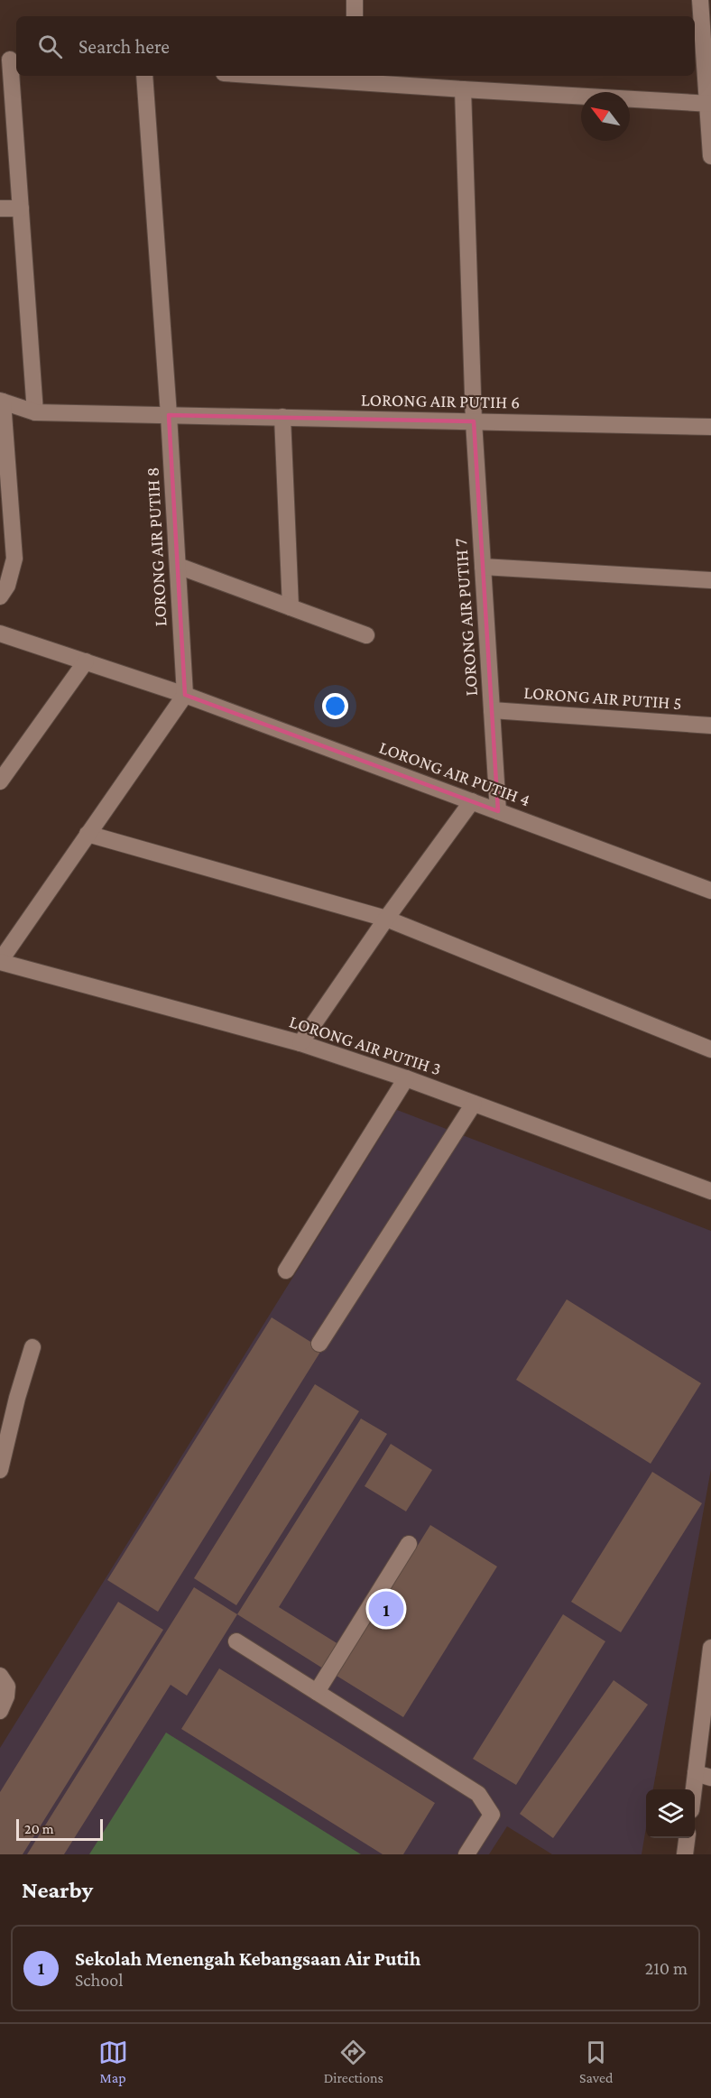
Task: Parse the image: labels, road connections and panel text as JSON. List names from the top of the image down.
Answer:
{
  "streets": {
    "street": [
      "LORONG AIR PUTIH 6",
      "LORONG AIR PUTIH 8",
      "LORONG AIR PUTIH 7",
      "LORONG AIR PUTIH 5",
      "LORONG AIR PUTIH 4",
      "LORONG AIR PUTIH 3"
    ]
  },
  "crossings": [
    ["LORONG AIR PUTIH 6", "LORONG AIR PUTIH 8"],
    ["LORONG AIR PUTIH 6", "LORONG AIR PUTIH 7"],
    ["LORONG AIR PUTIH 8", "LORONG AIR PUTIH 4"],
    ["LORONG AIR PUTIH 7", "LORONG AIR PUTIH 5"],
    ["LORONG AIR PUTIH 7", "LORONG AIR PUTIH 4"]
  ],
  "scale_bar": "20 m",
  "north": "top left",
  "page": {
    "search": "Search here",
    "pins": "1",
    "scale": "20 m",
    "heading": "Nearby",
    "list": [
      {
        "mark": "1",
        "name": "Sekolah Menengah Kebangsaan Air Putih",
        "note": "School",
        "value": "210 m"
      }
    ],
    "nav": ["Map", "Directions", "Saved"]
  }
}
